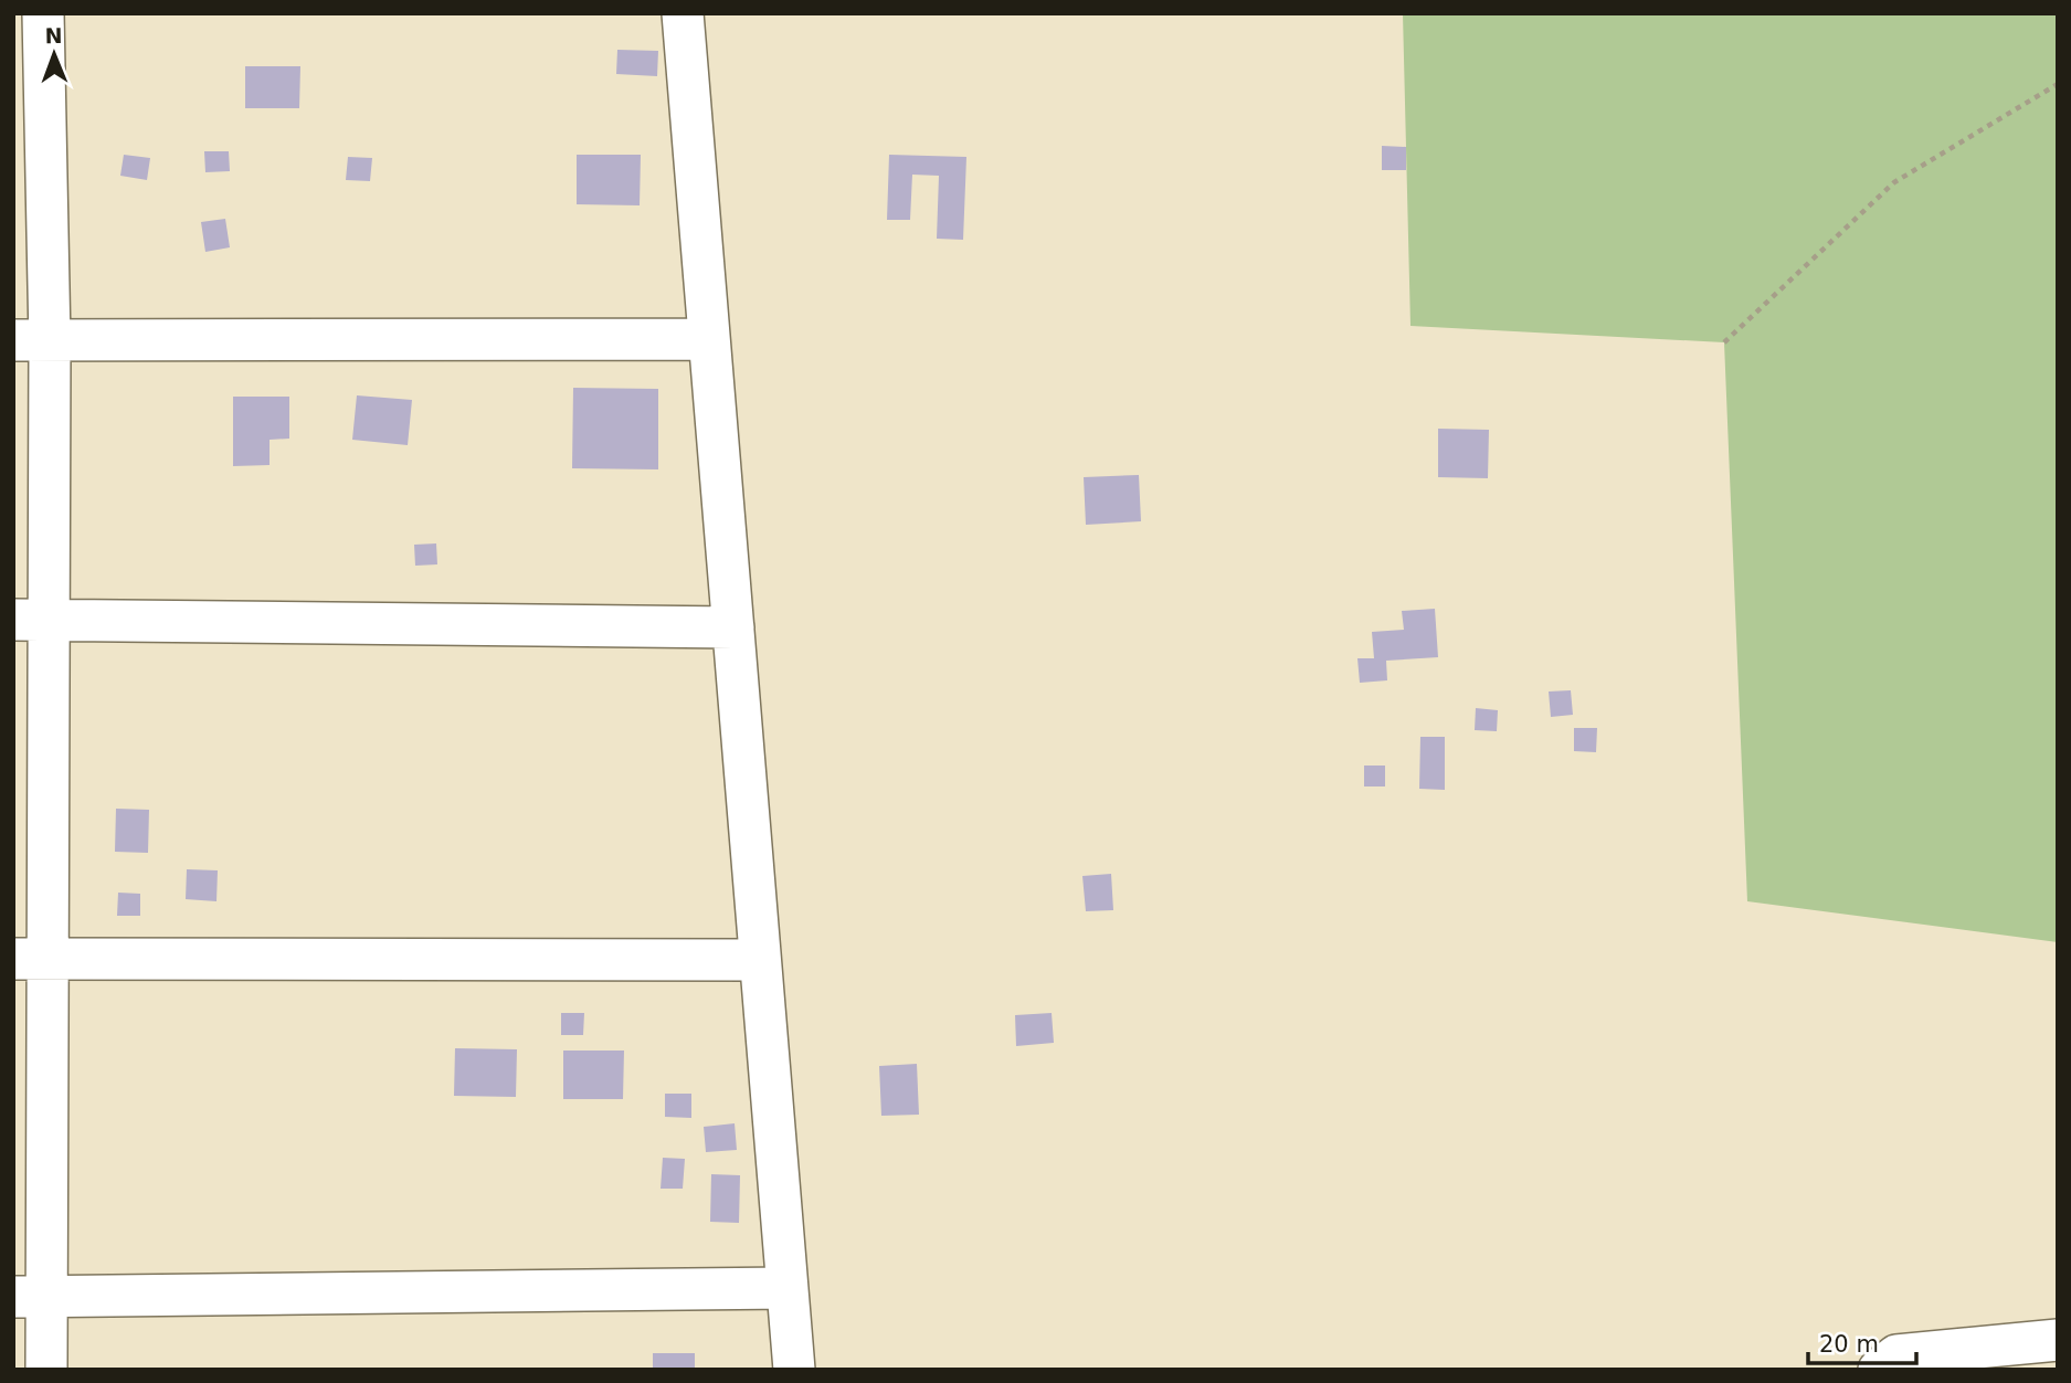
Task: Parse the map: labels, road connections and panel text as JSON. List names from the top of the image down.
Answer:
{
  "scale_bar": "20 m",
  "north": "top"
}
